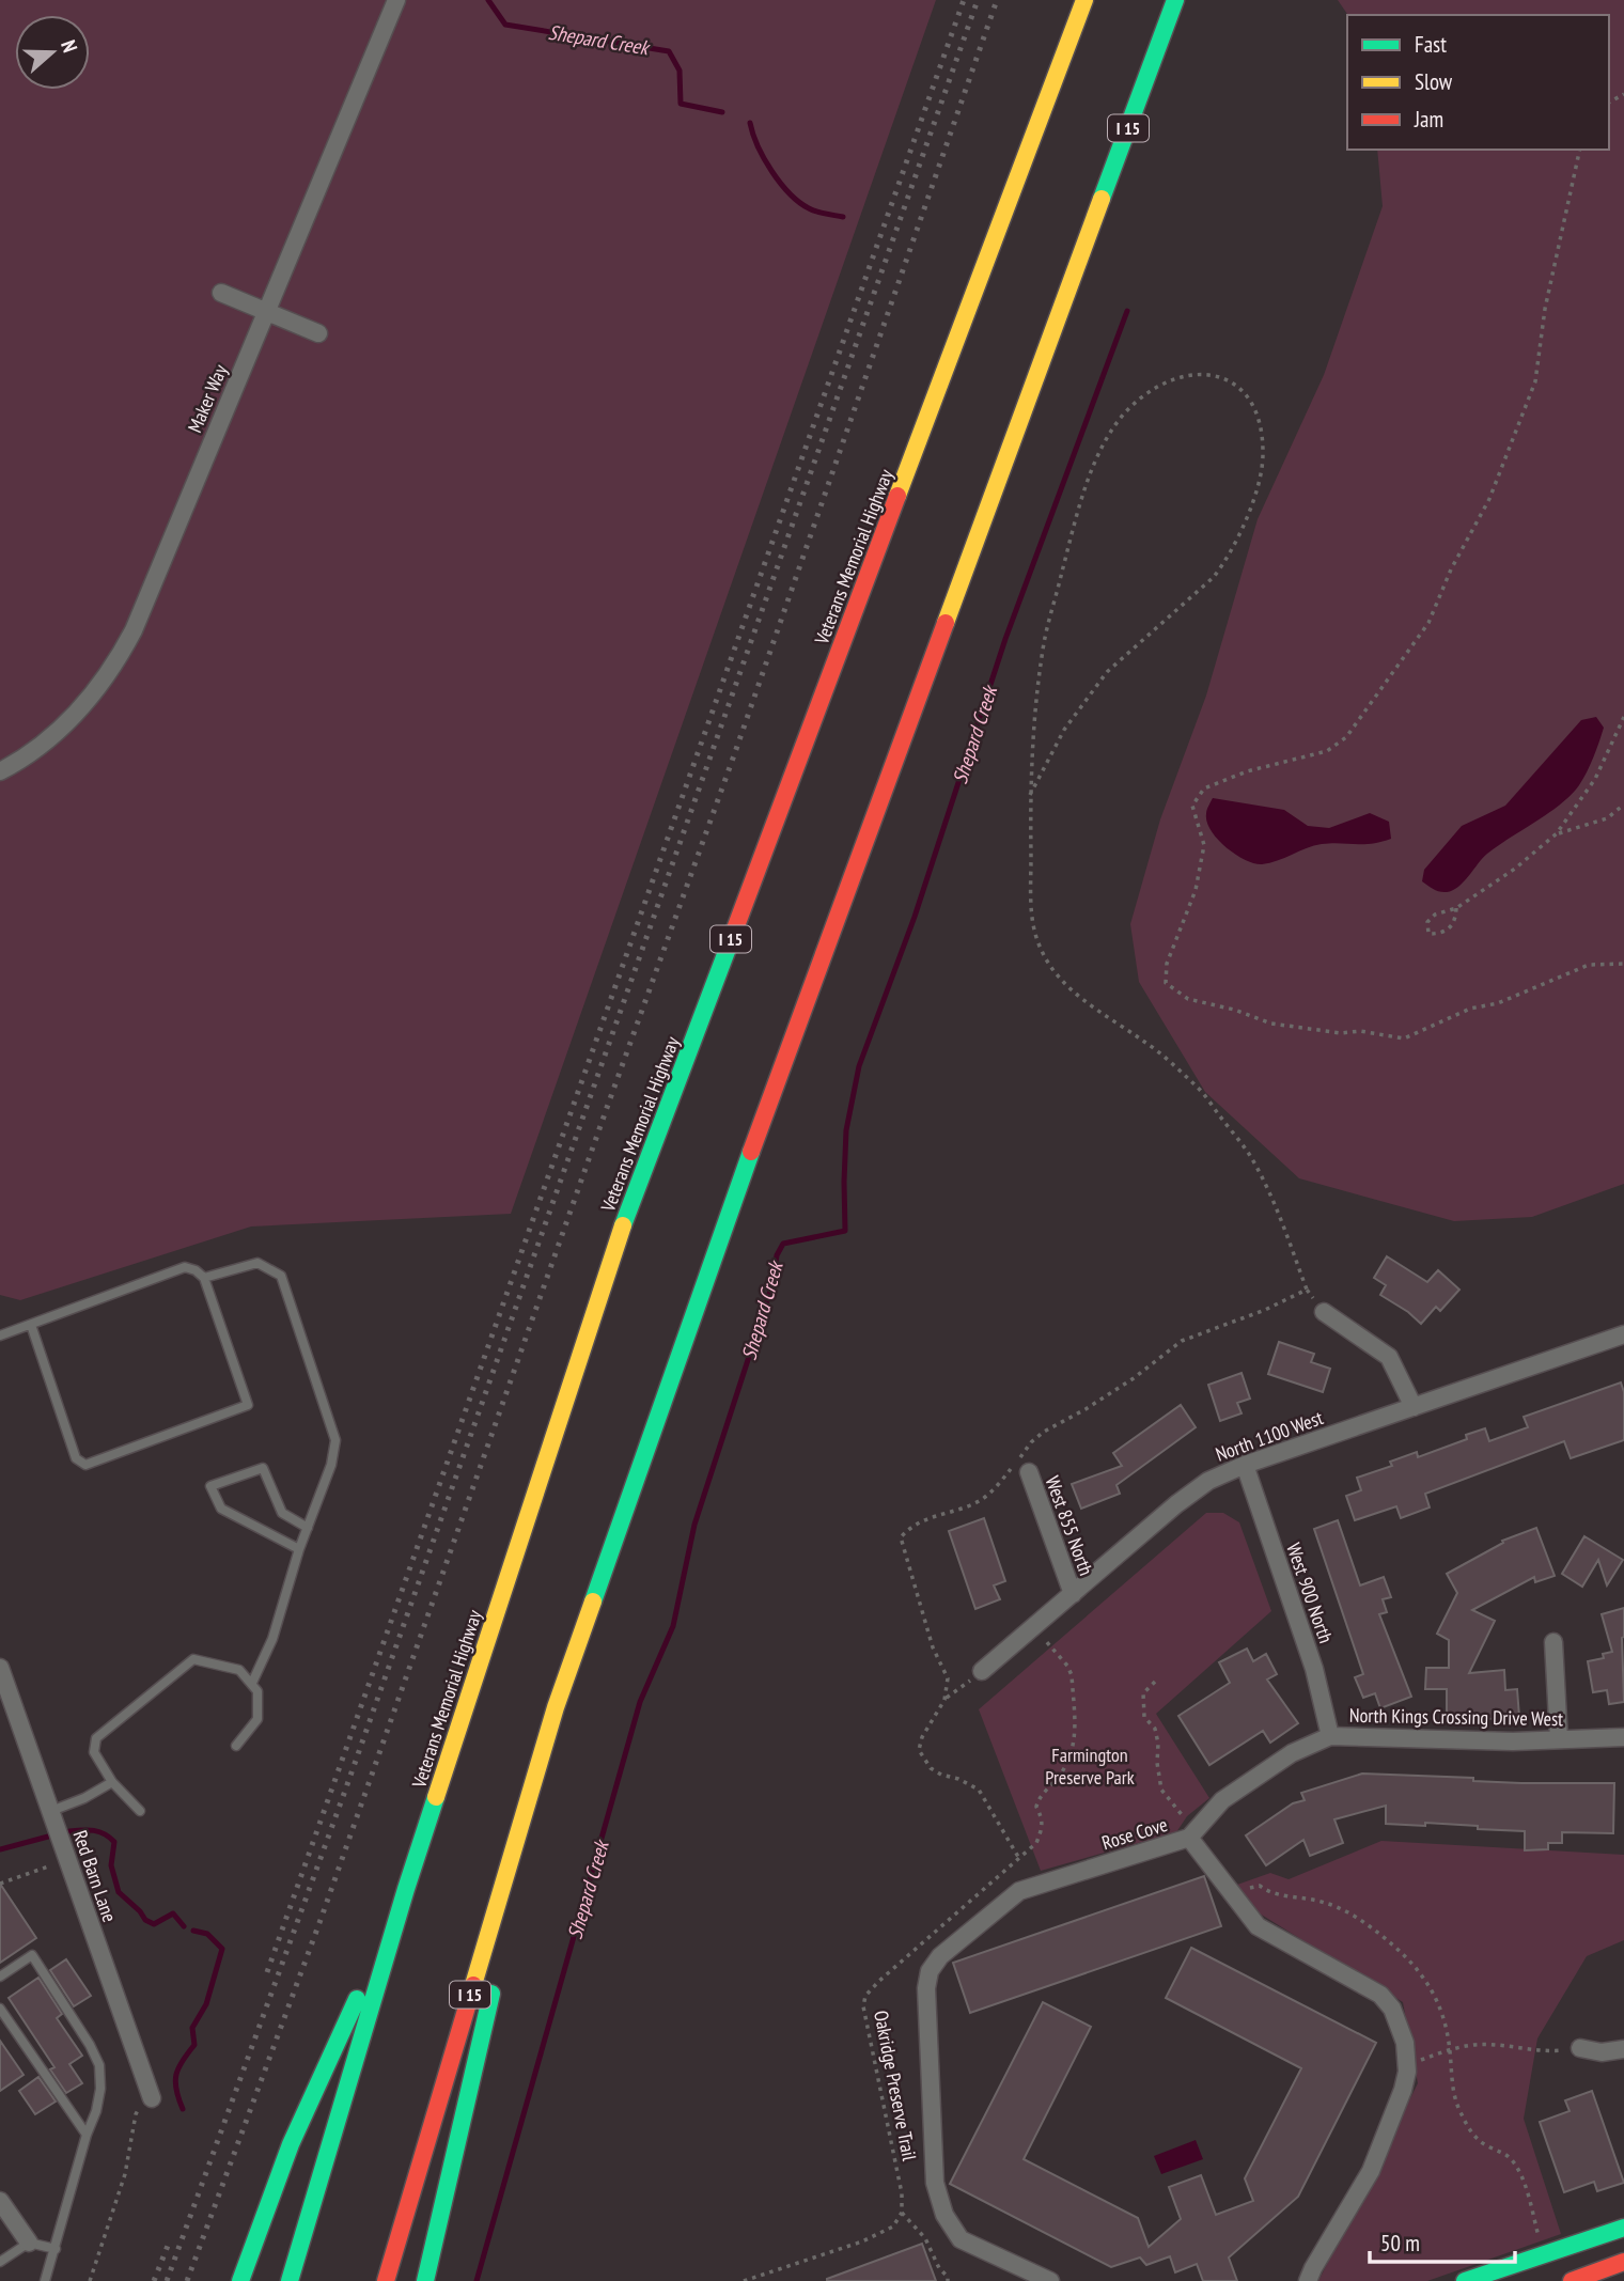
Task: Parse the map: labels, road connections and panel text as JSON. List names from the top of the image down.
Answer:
{
  "streets": {
    "main road": ["I 15", "Veterans Memorial Highway"],
    "street": [
      "Maker Way",
      "North 1100 West",
      "West 855 North",
      "West 900 North",
      "North Kings Crossing Drive West",
      "Rose Cove",
      "Red Barn Lane"
    ],
    "path": ["Oakridge Preserve Trail"]
  },
  "crossings": [
    ["North 1100 West", "West 855 North"],
    ["North 1100 West", "West 900 North"],
    ["North 1100 West", "Oakridge Preserve Trail"],
    ["West 900 North", "North Kings Crossing Drive West"],
    ["North Kings Crossing Drive West", "Rose Cove"]
  ],
  "water": ["Shepard Creek"],
  "parks": ["Farmington Preserve Park"],
  "legend": ["Fast", "Slow", "Jam"],
  "scale_bar": "50 m",
  "north": "right"
}
